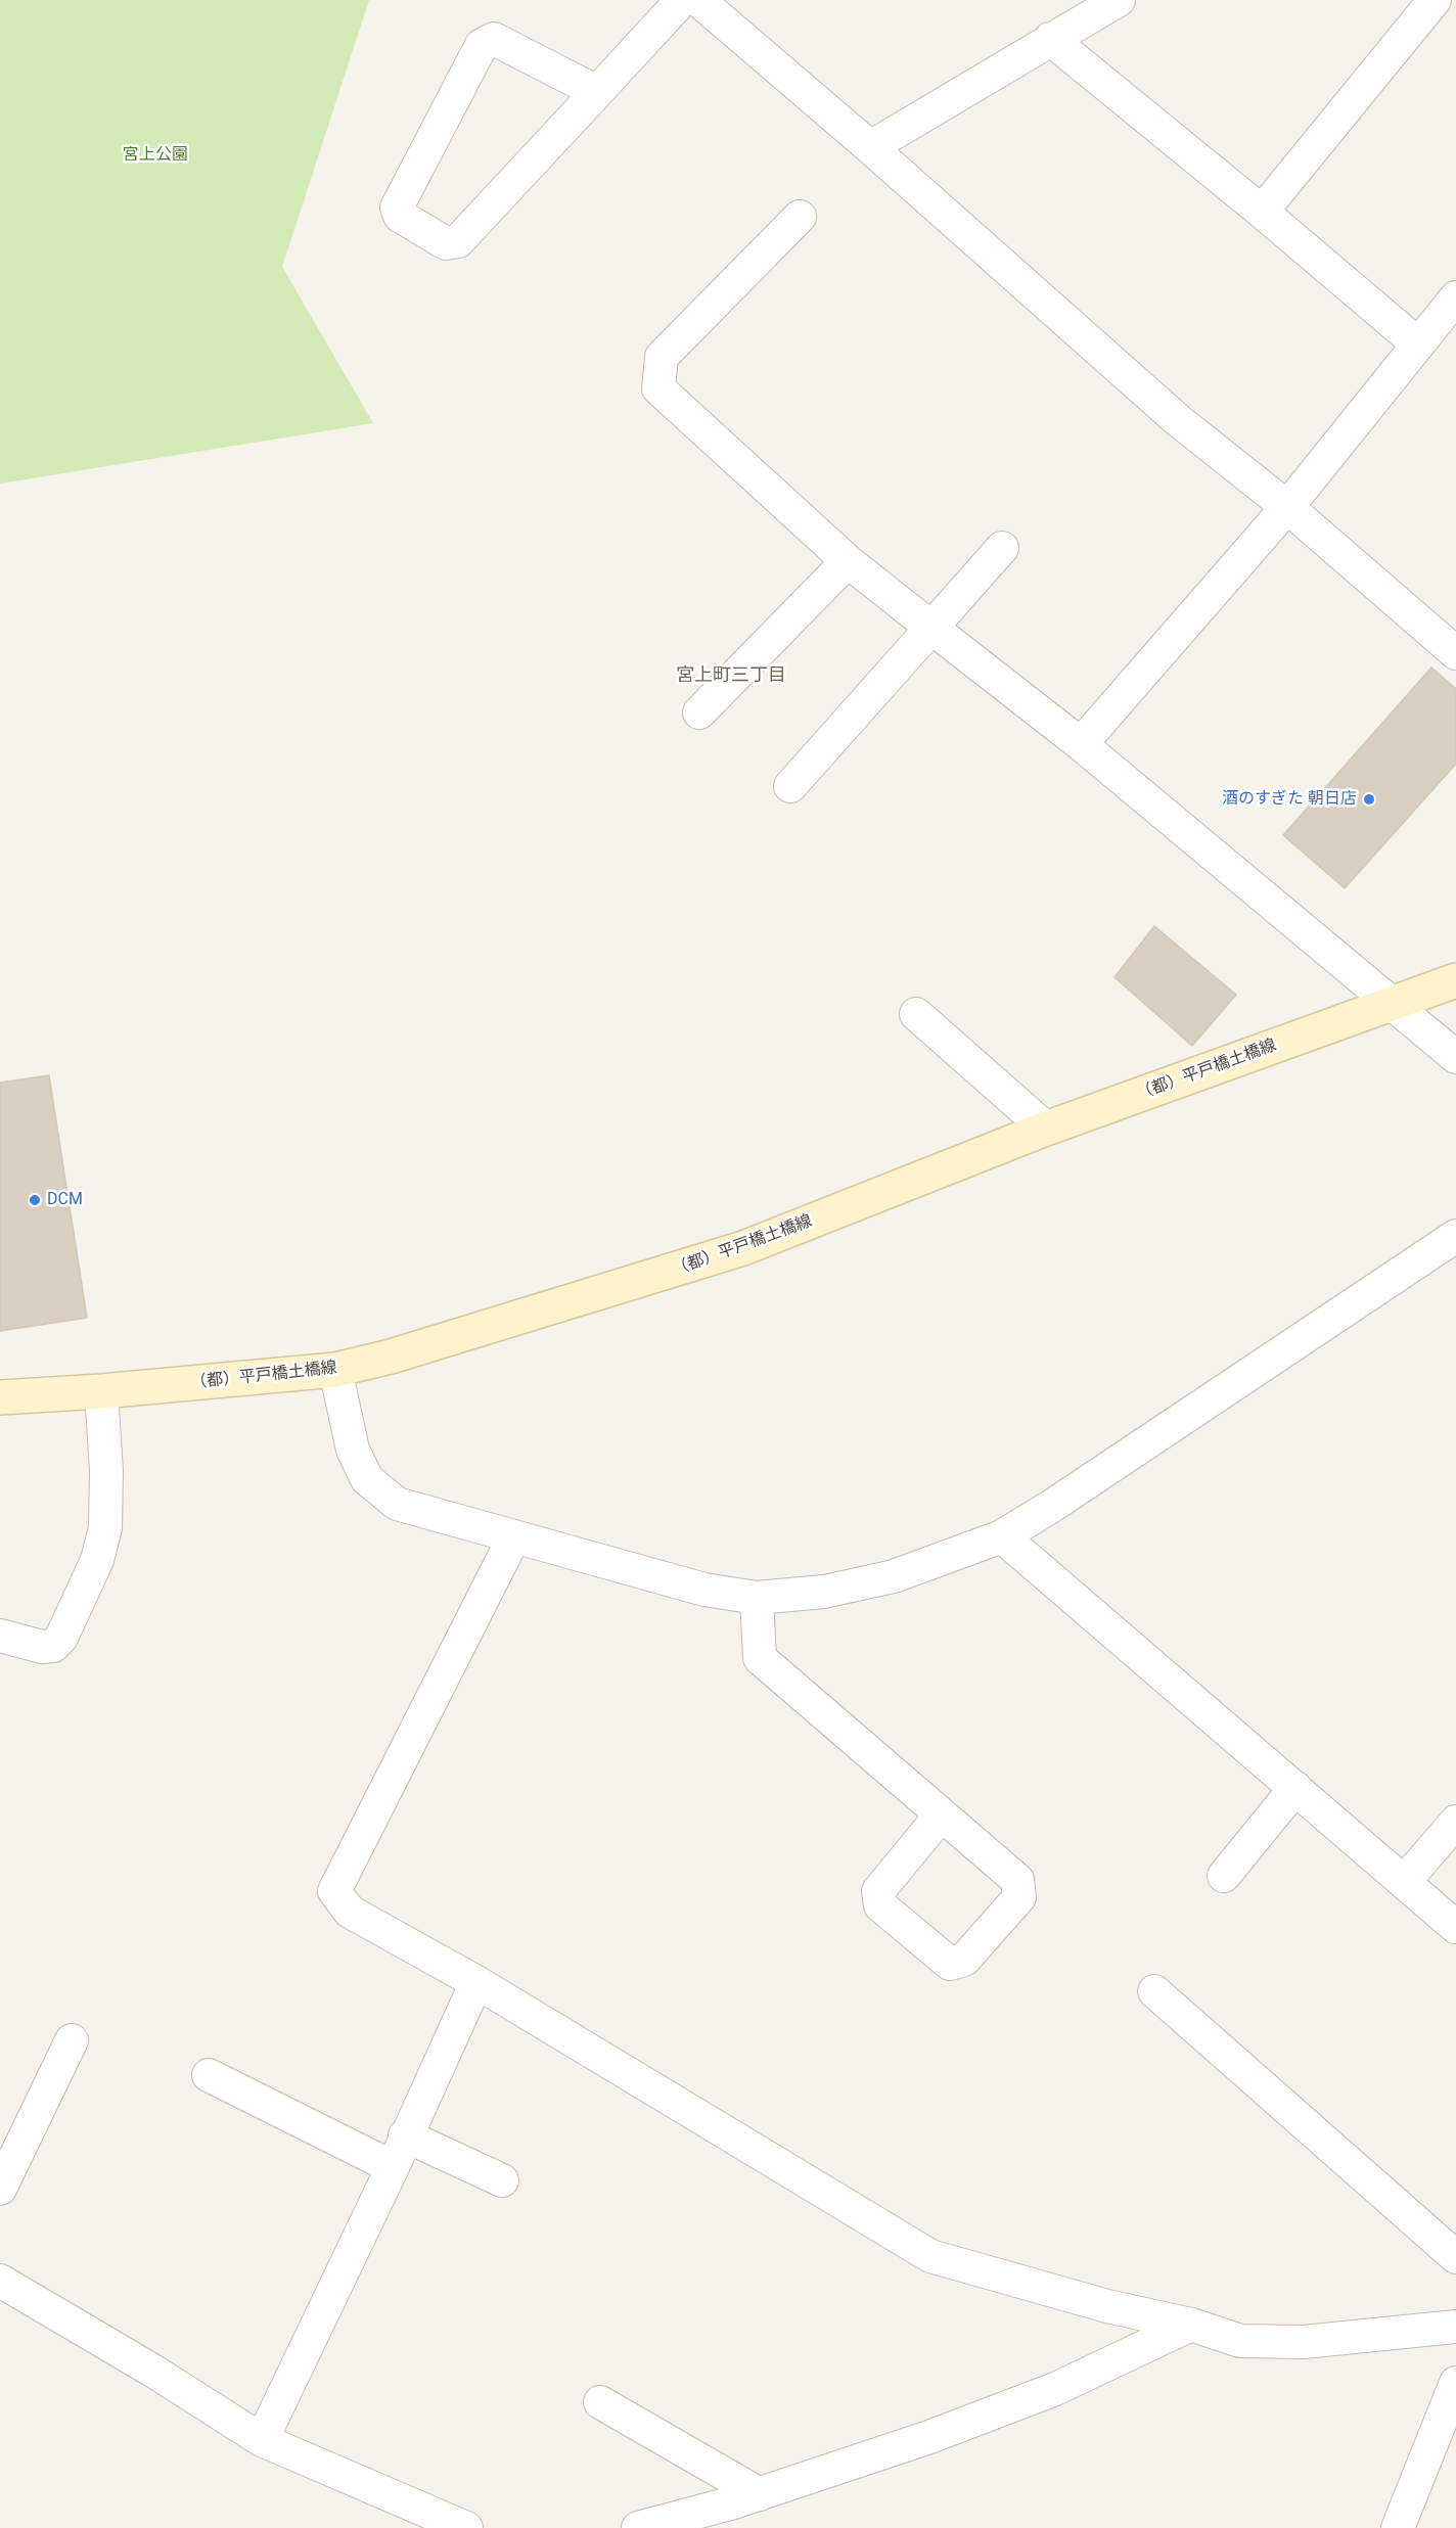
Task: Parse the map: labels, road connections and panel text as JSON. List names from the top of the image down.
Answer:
{
  "streets": {
    "street": ["（都）平戸橋土橋線"]
  },
  "districts": ["宮上町三丁目"],
  "parks": ["宮上公園"],
  "places": ["酒のすぎた 朝日店", "DCM"]
}
